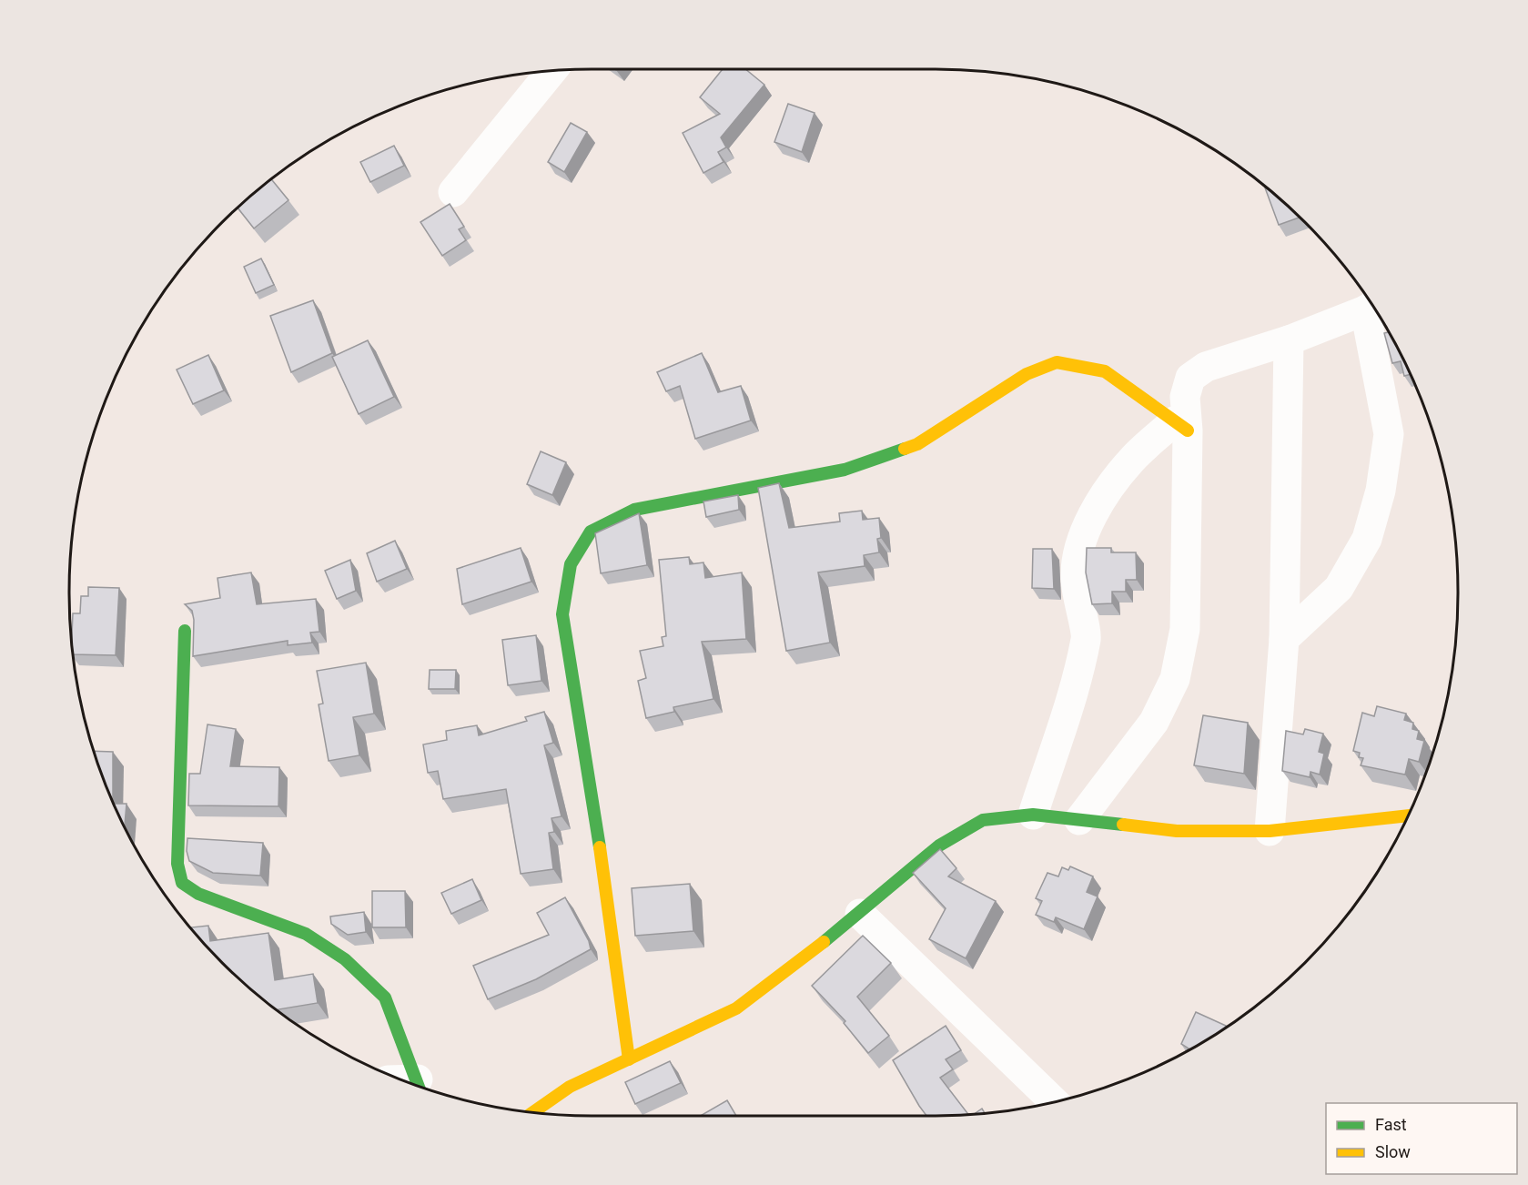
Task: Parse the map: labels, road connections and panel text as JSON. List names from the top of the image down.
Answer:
{
  "legend": ["Fast", "Slow"]
}
